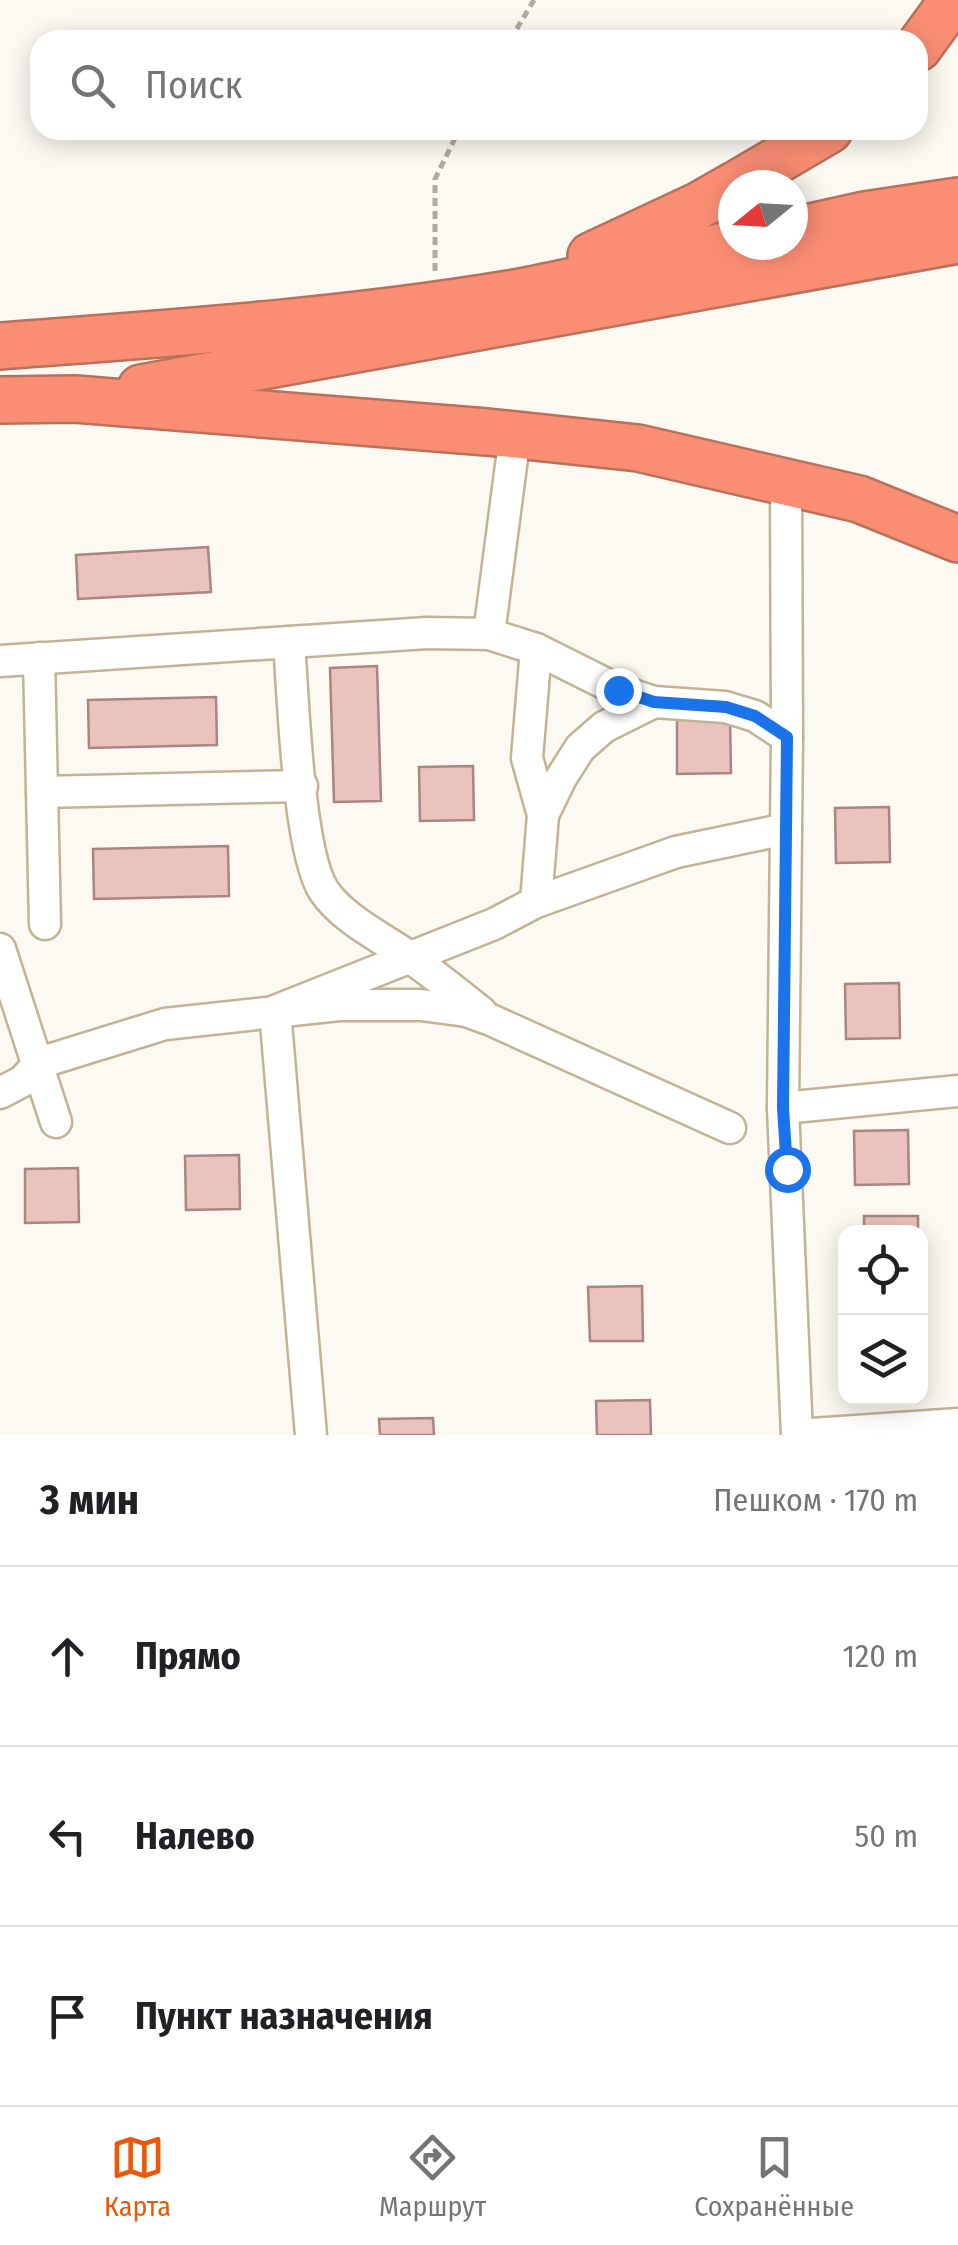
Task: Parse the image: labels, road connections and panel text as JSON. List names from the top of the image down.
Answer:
{
  "north": "left",
  "page": {
    "search": "Поиск",
    "heading": ["3 мин", "Пешком · 170 m"],
    "list": [
      ["Прямо", "120 m"],
      ["Налево", "50 m"],
      "Пункт назначения"
    ],
    "nav": ["Карта", "Маршрут", "Сохранённые"]
  }
}
